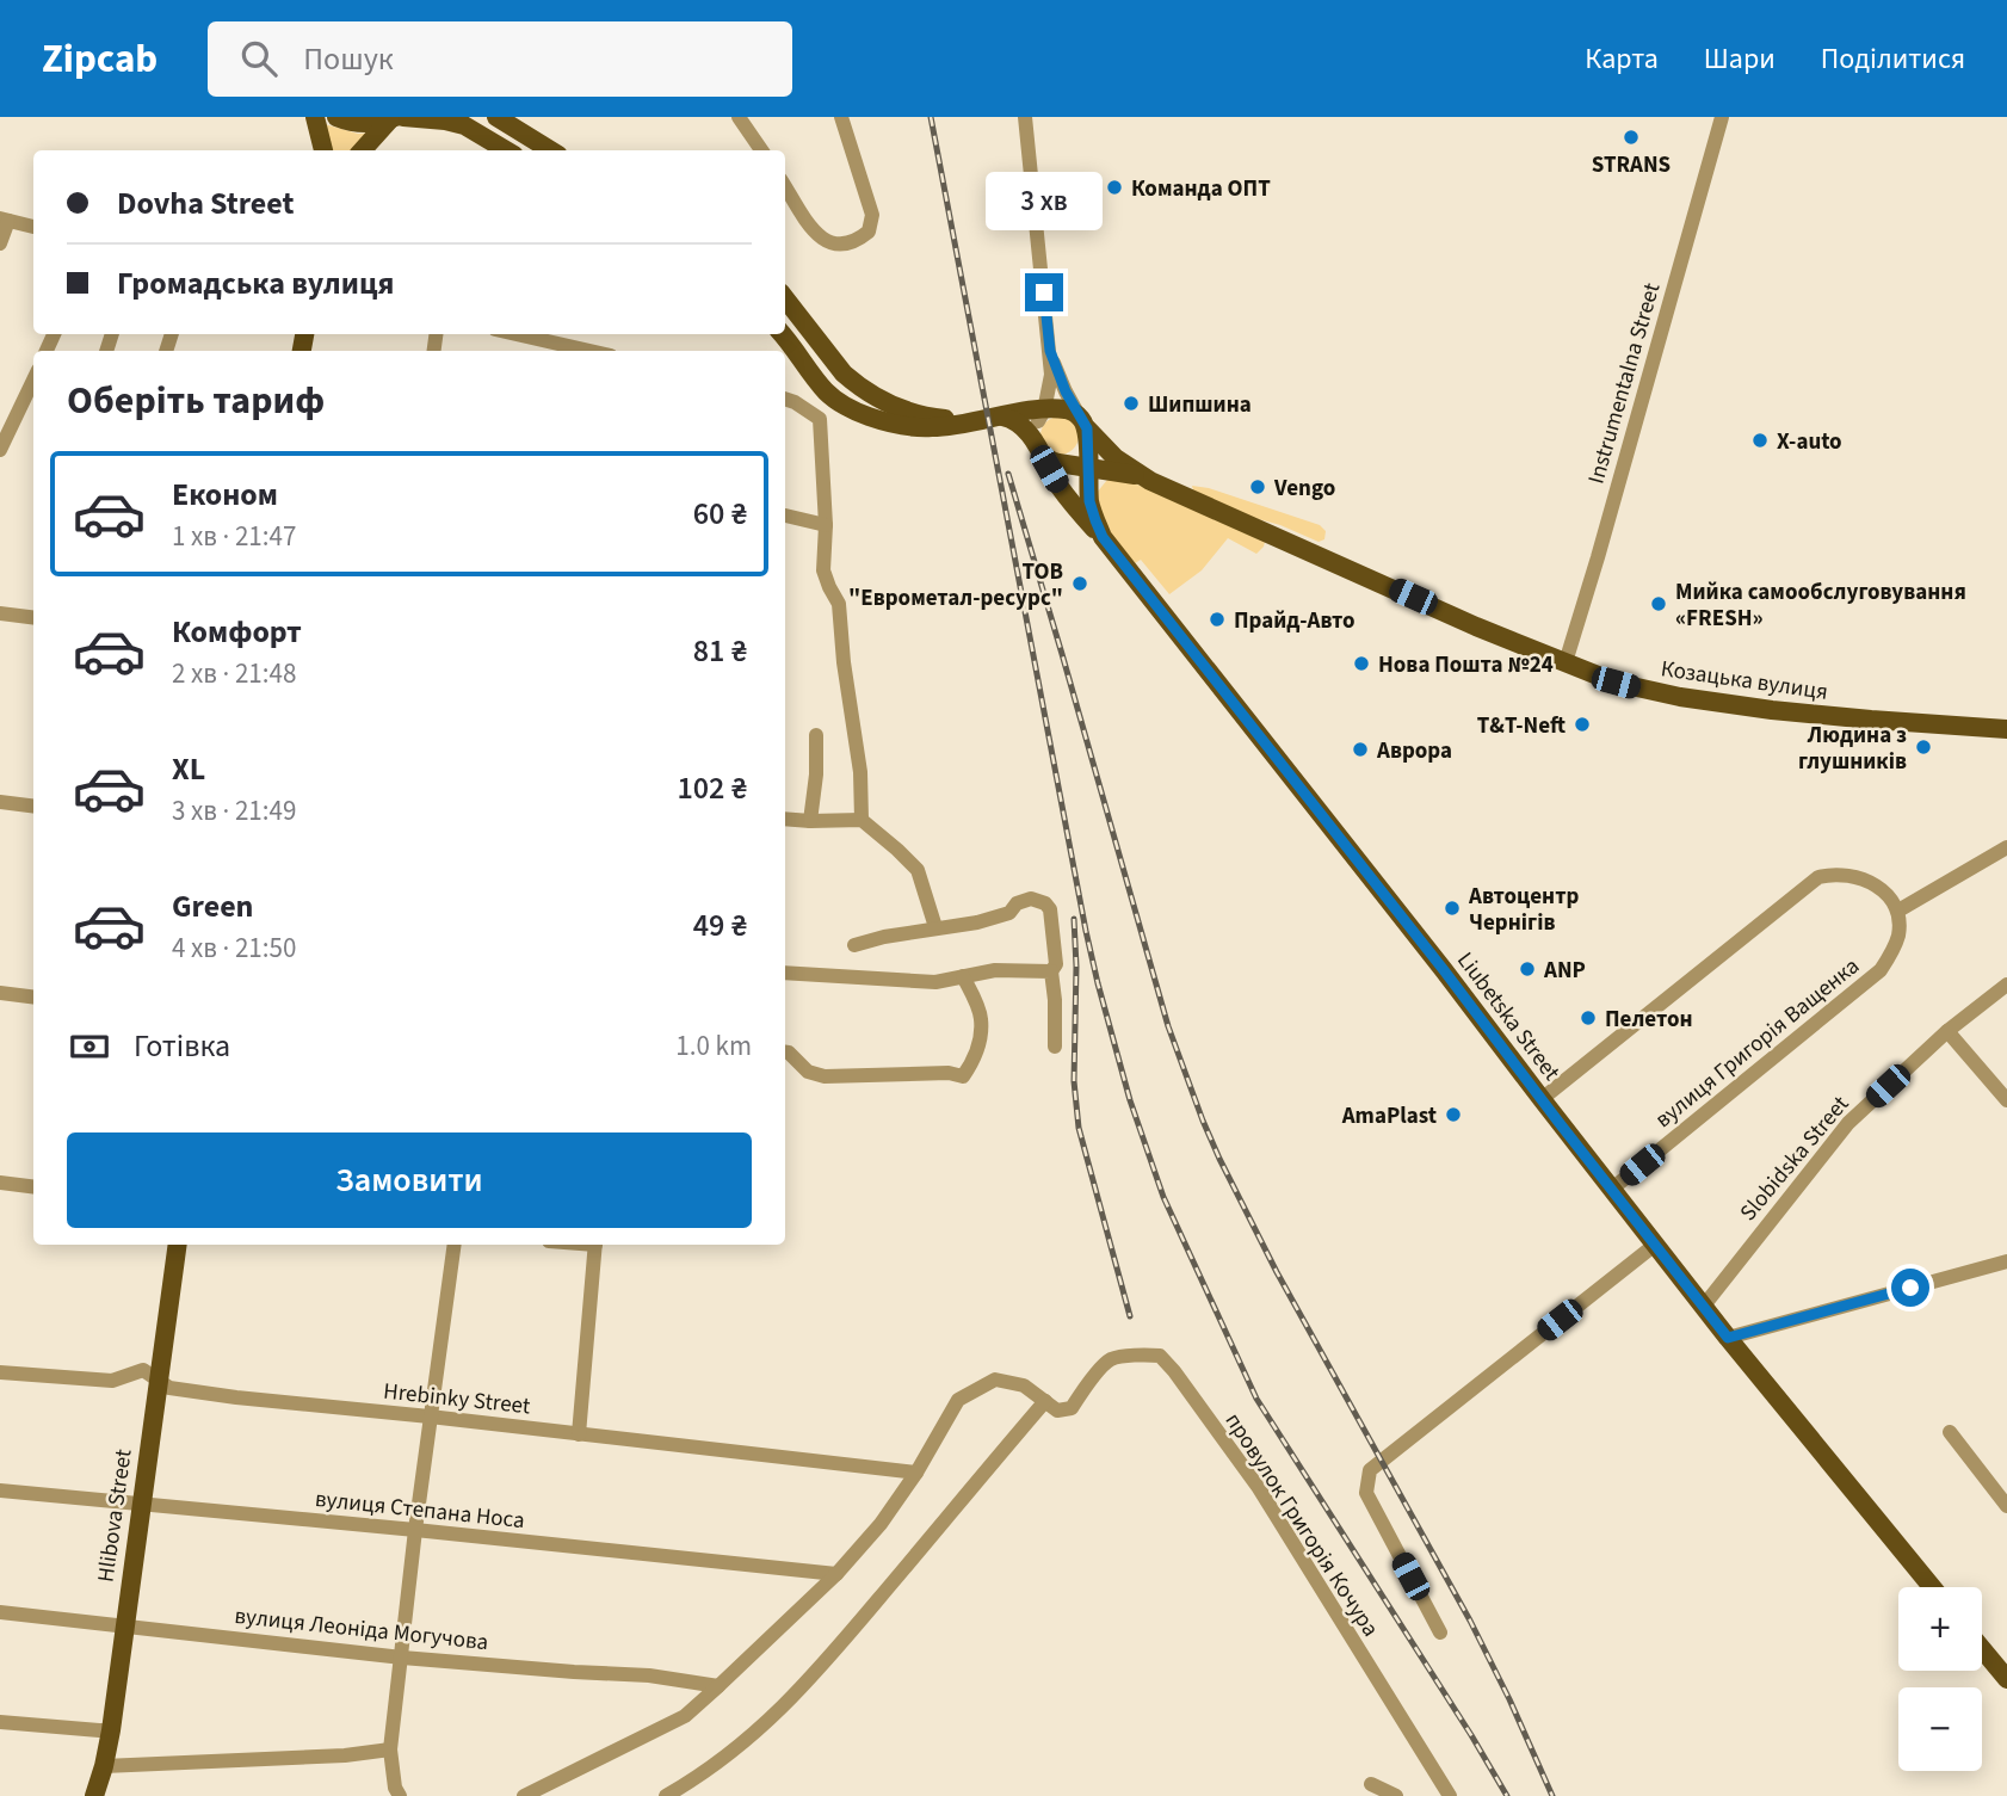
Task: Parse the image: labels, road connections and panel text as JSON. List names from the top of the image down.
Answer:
{
  "streets": {
    "main road": ["Козацька вулиця", "Liubetska Street", "Hlibova Street"],
    "street": [
      "Instrumentalna Street",
      "вулиця Григорія Ващенка",
      "Slobidska Street",
      "Hrebinky Street",
      "вулиця Степана Носа",
      "провулок Григорія Кочура",
      "вулиця Леоніда Могучова"
    ]
  },
  "crossings": [
    ["Instrumentalna Street", "Козацька вулиця"],
    ["Козацька вулиця", "Liubetska Street"],
    ["Liubetska Street", "вулиця Григорія Ващенка"],
    ["Liubetska Street", "Slobidska Street"],
    ["Hrebinky Street", "Hlibova Street"],
    ["вулиця Степана Носа", "Hlibova Street"],
    ["Hlibova Street", "вулиця Леоніда Могучова"]
  ],
  "places": [
    "STRANS",
    "Команда ОПТ",
    "Шипшина",
    "X-auto",
    "Vengo",
    "ТОВ \"Еврометал-ресурс\"",
    "Мийка самообслуговування «FRESH»",
    "Прайд-Авто",
    "Нова Пошта №24",
    "T&T-Neft",
    "Людина з глушників",
    "Аврора",
    "Автоцентр Чернігів",
    "ANP",
    "Пелетон",
    "AmaPlast"
  ],
  "page": {
    "header": "Zipcab",
    "search": "Пошук",
    "nav": ["Карта", "Шари", "Поділитися"],
    "banner": ["Dovha Street", "Громадська вулиця"],
    "bubble": "3 хв",
    "heading": "Оберіть тариф",
    "list": [
      {
        "name": "Економ",
        "note": "1 хв · 21:47",
        "value": "60 ₴"
      },
      {
        "name": "Комфорт",
        "note": "2 хв · 21:48",
        "value": "81 ₴"
      },
      {
        "name": "XL",
        "note": "3 хв · 21:49",
        "value": "102 ₴"
      },
      {
        "name": "Green",
        "note": "4 хв · 21:50",
        "value": "49 ₴"
      }
    ],
    "pay": ["Готівка", "1.0 km"],
    "buttons": "Замовити",
    "map_buttons": ["+", "−"]
  }
}
